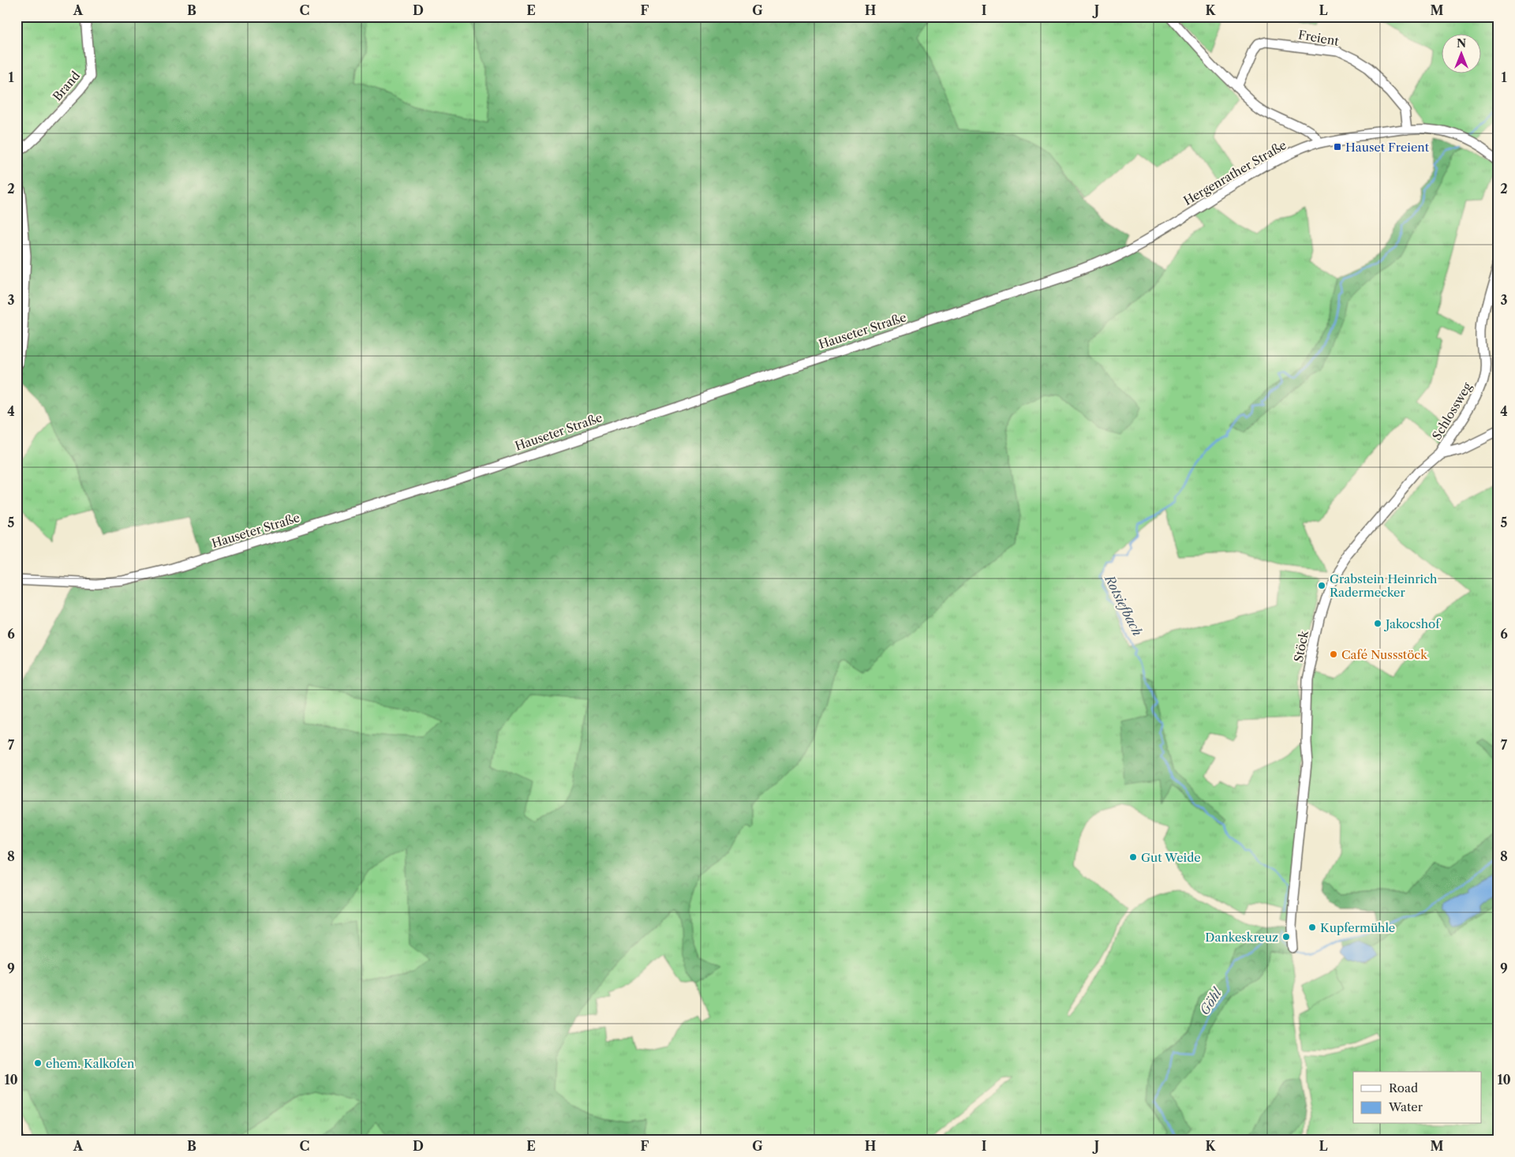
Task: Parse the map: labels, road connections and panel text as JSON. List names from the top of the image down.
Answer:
{
  "streets": {
    "street": [
      "Freient",
      "Brand",
      "Hergenrather Straße",
      "Hauseter Straße",
      "Schlossweg",
      "Stöck"
    ]
  },
  "crossings": [
    ["Freient", "Hergenrather Straße"],
    ["Hergenrather Straße", "Hauseter Straße"],
    ["Schlossweg", "Stöck"]
  ],
  "water": ["Rotsiefbach", "Göhl"],
  "places": {
    "transit": ["Hauset Freient"],
    "other": [
      "Grabstein Heinrich Radermecker",
      "Jakocshof",
      "Café Nussstöck",
      "Gut Weide",
      "Kupfermühle",
      "Dankeskreuz",
      "ehem. Kalkofen"
    ]
  },
  "legend": ["Road", "Water"],
  "north": "top",
  "grid": {
    "columns": [
      "A",
      "B",
      "C",
      "D",
      "E",
      "F",
      "G",
      "H",
      "I",
      "J",
      "K",
      "L",
      "M"
    ],
    "rows": [
      "1",
      "2",
      "3",
      "4",
      "5",
      "6",
      "7",
      "8",
      "9",
      "10"
    ]
  }
}
